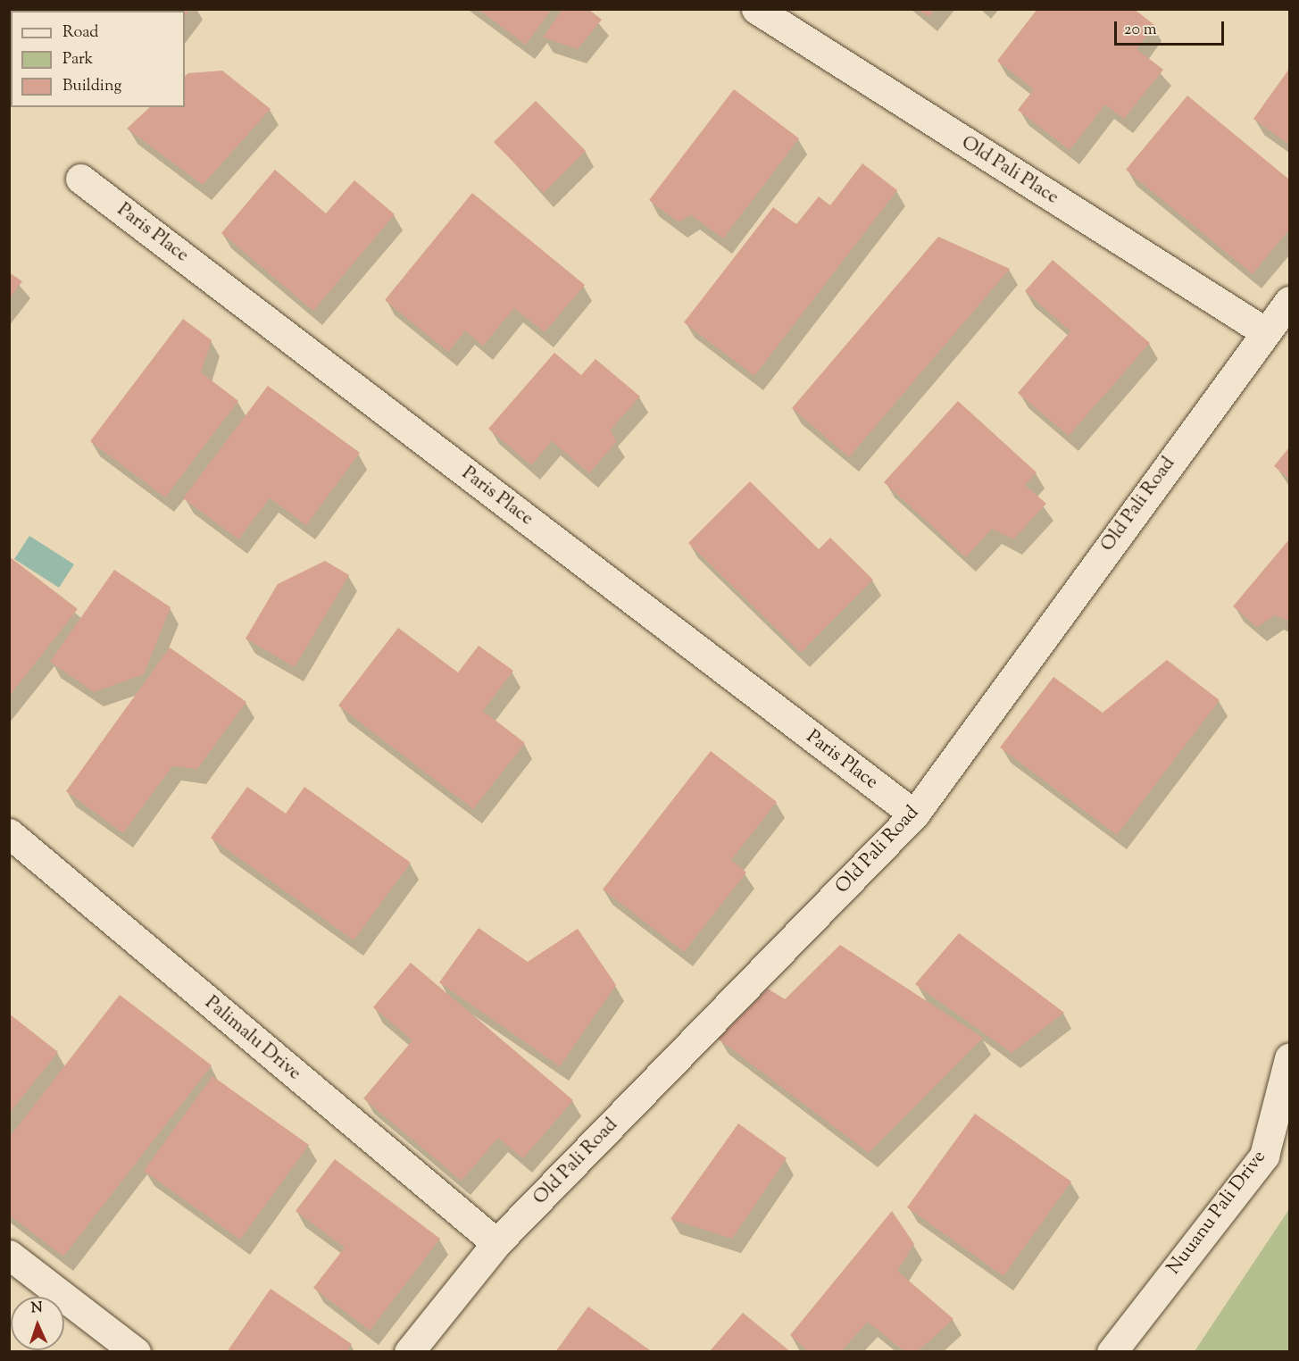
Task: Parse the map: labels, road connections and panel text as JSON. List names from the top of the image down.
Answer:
{
  "streets": {
    "street": [
      "Old Pali Place",
      "Paris Place",
      "Old Pali Road",
      "Palimalu Drive",
      "Nuuanu Pali Drive"
    ]
  },
  "crossings": [
    ["Old Pali Place", "Old Pali Road"],
    ["Paris Place", "Old Pali Road"],
    ["Old Pali Road", "Palimalu Drive"]
  ],
  "legend": ["Road", "Park", "Building"],
  "scale_bar": "20 m",
  "north": "top"
}
